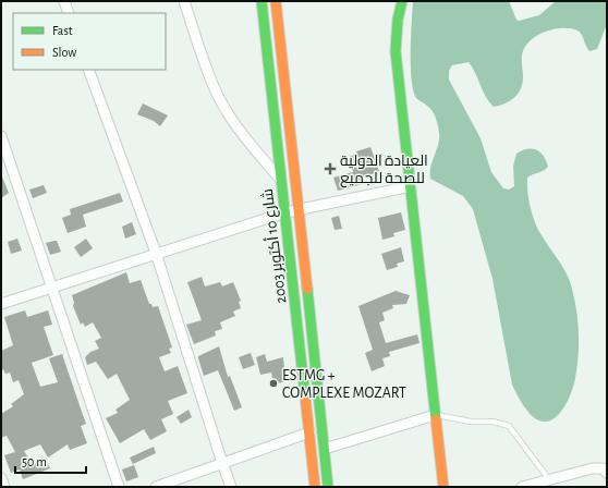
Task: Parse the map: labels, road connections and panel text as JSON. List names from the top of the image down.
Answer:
{
  "streets": {
    "main road": ["شارع 10 أكتوبر 2003"]
  },
  "places": {
    "health": ["العيادة الدولية للصحة للجميع"],
    "other": ["ESTMG + COMPLEXE MOZART"]
  },
  "legend": ["Fast", "Slow"],
  "scale_bar": "50 m"
}
